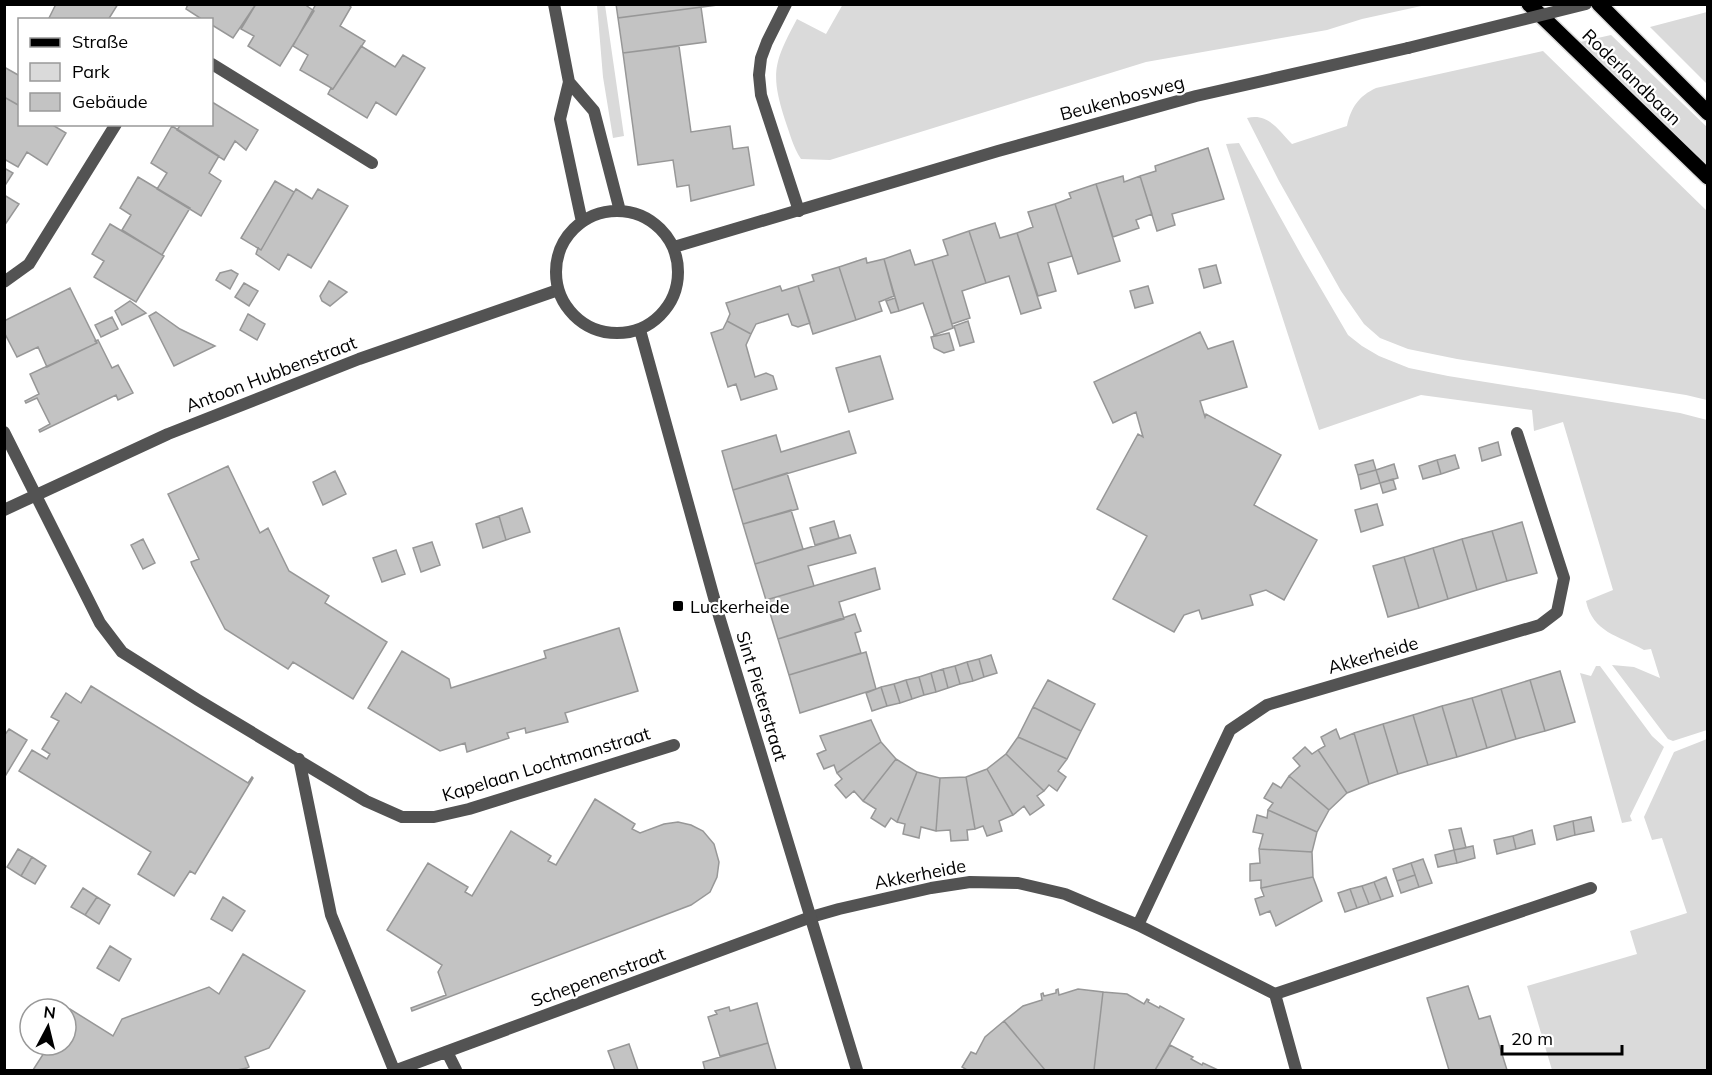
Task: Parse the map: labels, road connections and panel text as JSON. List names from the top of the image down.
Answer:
{
  "streets": {
    "main road": ["Roderlandbaan"],
    "street": [
      "Beukenbosweg",
      "Antoon Hubbenstraat",
      "Akkerheide",
      "Sint Pieterstraat",
      "Kapelaan Lochtmanstraat",
      "Schepenenstraat"
    ]
  },
  "crossings": [
    ["Beukenbosweg", "Antoon Hubbenstraat"],
    ["Beukenbosweg", "Sint Pieterstraat"],
    ["Antoon Hubbenstraat", "Sint Pieterstraat"],
    ["Antoon Hubbenstraat", "Kapelaan Lochtmanstraat"],
    ["Akkerheide", "Sint Pieterstraat"],
    ["Akkerheide", "Schepenenstraat"],
    ["Sint Pieterstraat", "Schepenenstraat"]
  ],
  "places": {
    "transit": ["Luckerheide"]
  },
  "legend": ["Straße", "Park", "Gebäude"],
  "scale_bar": "20 m",
  "north": "top"
}
